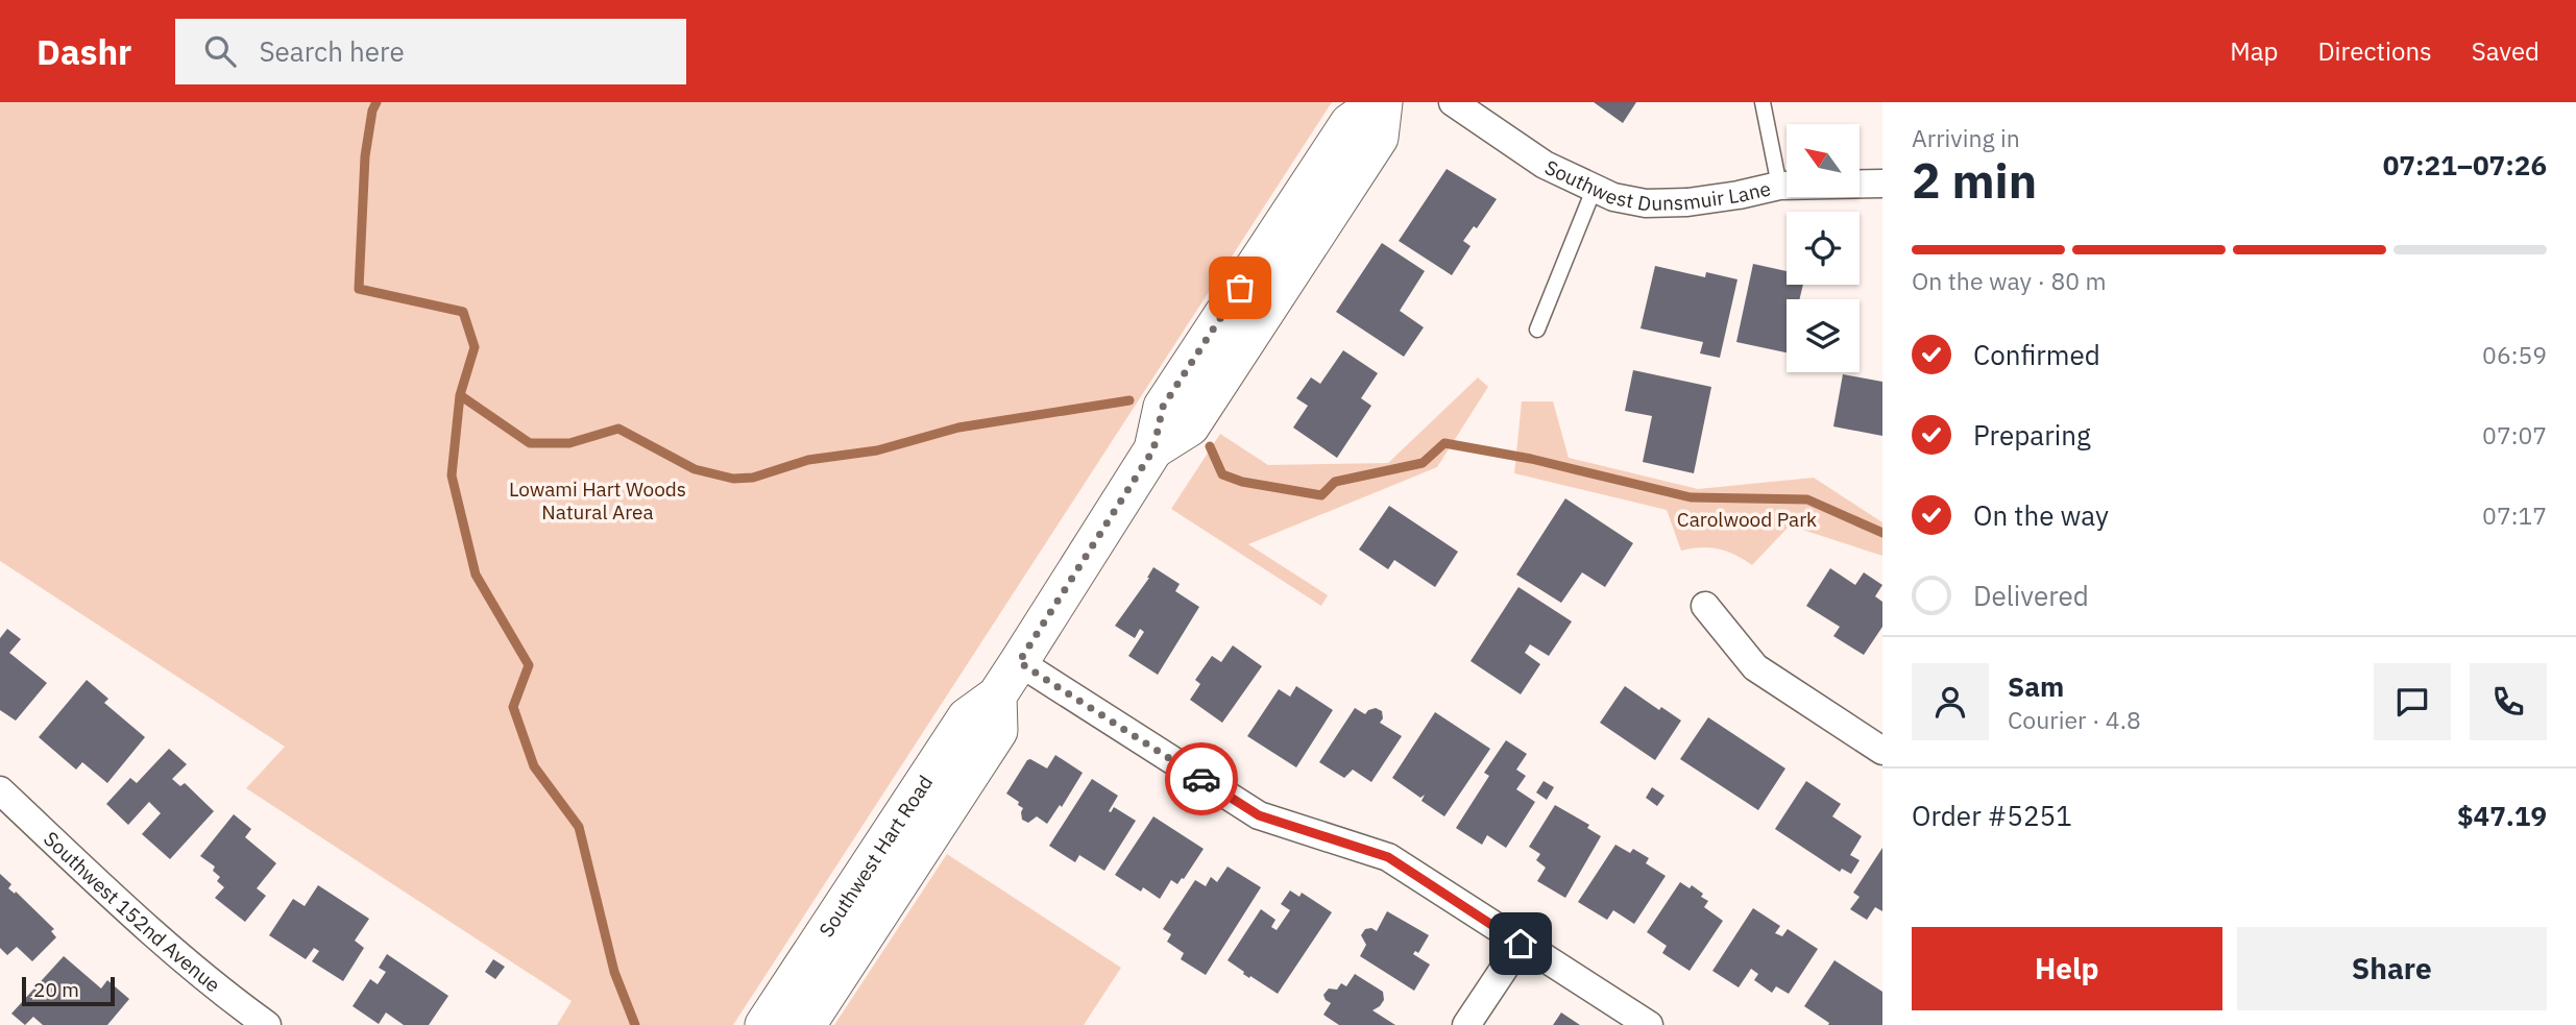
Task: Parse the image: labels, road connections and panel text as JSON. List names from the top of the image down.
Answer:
{
  "streets": {
    "main road": ["Southwest Hart Road"],
    "street": ["Southwest Dunsmuir Lane", "Southwest 152nd Avenue"]
  },
  "parks": ["Lowami Hart Woods Natural Area", "Carolwood Park"],
  "scale_bar": "20 m",
  "north": "top left",
  "page": {
    "header": "Dashr",
    "search": "Search here",
    "nav": ["Map", "Directions", "Saved"],
    "heading": ["2 min", "Arriving in", "07:21–07:26"],
    "panel": [
      "Sam",
      "Courier · 4.8",
      "Order #5251",
      "$47.19"
    ],
    "bar": "On the way · 80 m",
    "list": [
      ["Confirmed", "06:59"],
      ["Preparing", "07:07"],
      ["On the way", "07:17"],
      "Delivered"
    ],
    "buttons": ["Help", "Share"],
    "scale": "20 m"
  }
}
